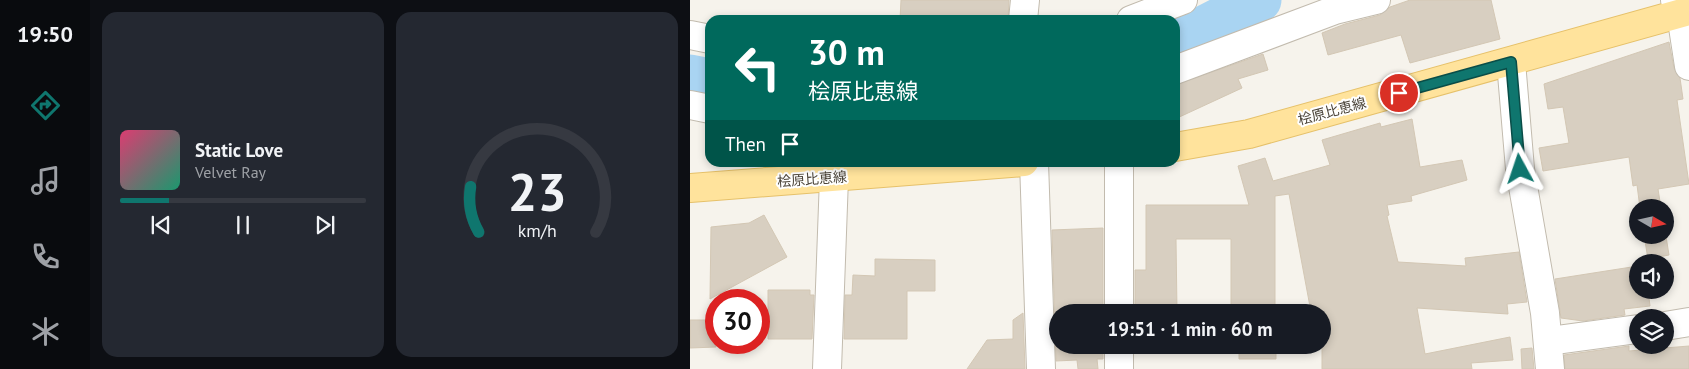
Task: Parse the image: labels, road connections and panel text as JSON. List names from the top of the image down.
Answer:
{
  "streets": {
    "main road": ["桧原比恵線"]
  },
  "north": "right",
  "page": {
    "tabs": "19:50",
    "turn": ["30 m", "桧原比恵線"],
    "then": "Then",
    "song": ["Static Love", "Velvet Ray"],
    "limit": "30",
    "trip": "19:51 · 1 min · 60 m",
    "gauge": ["23", "km/h"]
  }
}
